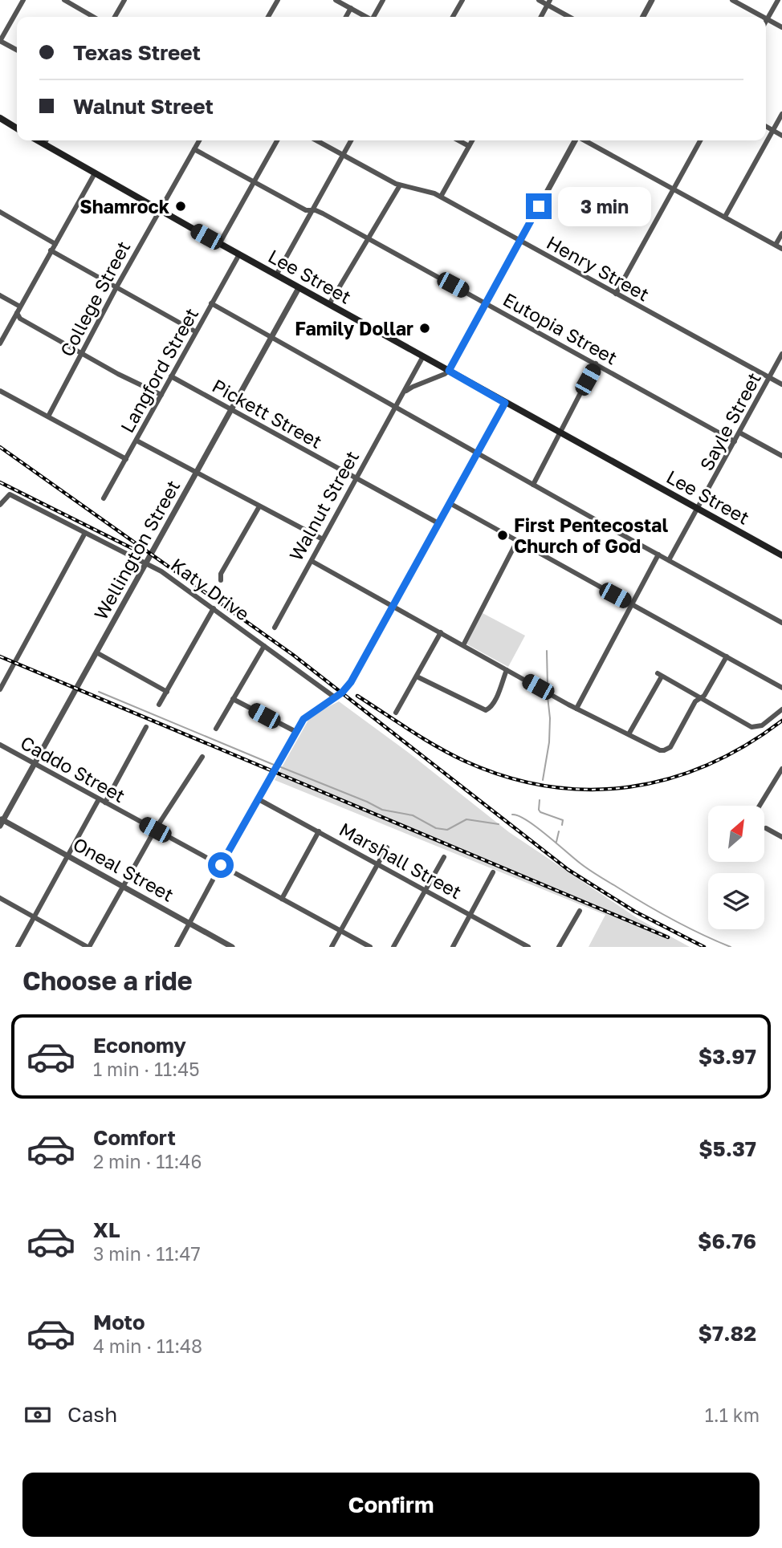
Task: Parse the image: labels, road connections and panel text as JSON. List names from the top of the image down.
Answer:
{
  "streets": {
    "main road": ["Lee Street"],
    "street": [
      "Henry Street",
      "College Street",
      "Eutopia Street",
      "Langford Street",
      "Pickett Street",
      "Sayle Street",
      "Walnut Street",
      "Wellington Street",
      "Katy Drive",
      "Caddo Street",
      "Marshall Street",
      "Oneal Street"
    ]
  },
  "crossings": [
    ["Henry Street", "Sayle Street"],
    ["Lee Street", "College Street"],
    ["Lee Street", "Langford Street"],
    ["Lee Street", "Sayle Street"],
    ["Lee Street", "Walnut Street"],
    ["Lee Street", "Wellington Street"],
    ["College Street", "Eutopia Street"],
    ["Eutopia Street", "Sayle Street"],
    ["Langford Street", "Pickett Street"],
    ["Pickett Street", "Walnut Street"],
    ["Pickett Street", "Wellington Street"],
    ["Wellington Street", "Katy Drive"],
    ["Wellington Street", "Caddo Street"],
    ["Wellington Street", "Oneal Street"]
  ],
  "places": ["Shamrock", "Family Dollar", "First Pentecostal Church of God"],
  "north": "top right",
  "page": {
    "banner": ["Texas Street", "Walnut Street"],
    "bubble": "3 min",
    "heading": "Choose a ride",
    "list": [
      {
        "name": "Economy",
        "note": "1 min · 11:45",
        "value": "$3.97"
      },
      {
        "name": "Comfort",
        "note": "2 min · 11:46",
        "value": "$5.37"
      },
      {
        "name": "XL",
        "note": "3 min · 11:47",
        "value": "$6.76"
      },
      {
        "name": "Moto",
        "note": "4 min · 11:48",
        "value": "$7.82"
      }
    ],
    "pay": ["Cash", "1.1 km"],
    "buttons": "Confirm"
  }
}
